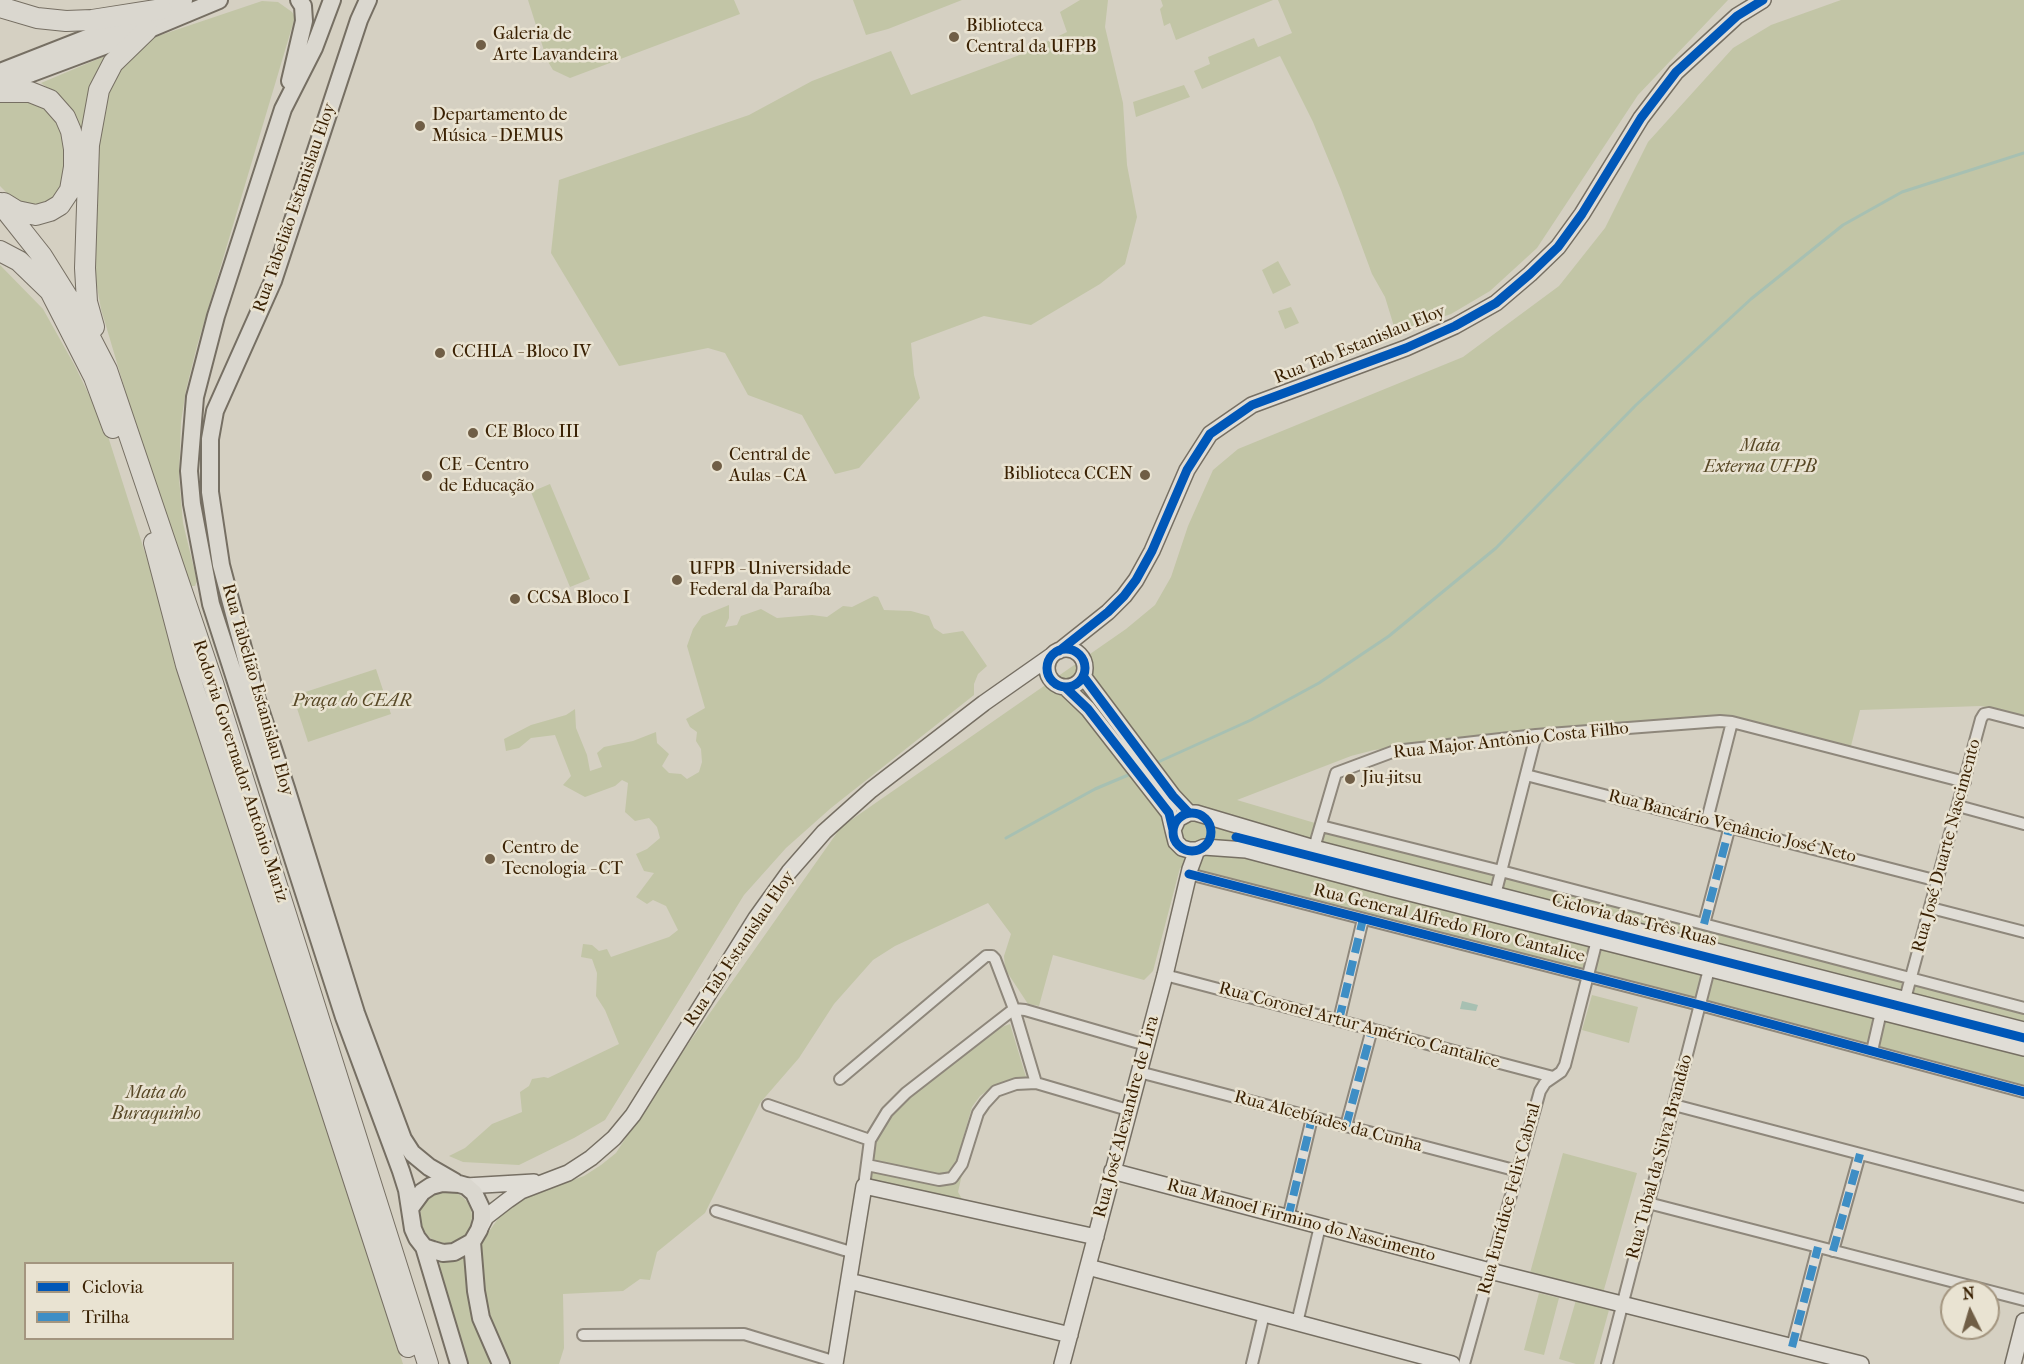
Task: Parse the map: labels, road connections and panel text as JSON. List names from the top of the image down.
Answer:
{
  "streets": {
    "highway": ["Rodovia Governador Antônio Mariz"],
    "main road": ["Rua Tabelião Estanislau Eloy"],
    "street": [
      "Rua Tab Estanislau Eloy",
      "Rua Major Antônio Costa Filho",
      "Rua Bancário Venâncio José Neto",
      "Rua José Duarte Nascimento",
      "Rua General Alfredo Floro Cantalice",
      "Rua Coronel Artur Américo Cantalice",
      "Rua José Alexandre de Lira",
      "Rua Alcebíades da Cunha",
      "Rua Tubal da Silva Brandão",
      "Rua Eurídice Felix Cabral",
      "Rua Manoel Firmino do Nascimento"
    ],
    "cycle path": ["Ciclovia das Três Ruas"]
  },
  "crossings": [
    ["Rua Tabelião Estanislau Eloy", "Rua Tab Estanislau Eloy"],
    ["Rua Major Antônio Costa Filho", "Rua José Duarte Nascimento"],
    ["Rua Bancário Venâncio José Neto", "Rua José Duarte Nascimento"],
    ["Rua General Alfredo Floro Cantalice", "Rua José Alexandre de Lira"],
    ["Rua General Alfredo Floro Cantalice", "Rua Tubal da Silva Brandão"],
    ["Rua General Alfredo Floro Cantalice", "Rua Eurídice Felix Cabral"],
    ["Rua Coronel Artur Américo Cantalice", "Rua José Alexandre de Lira"],
    ["Rua Coronel Artur Américo Cantalice", "Rua Eurídice Felix Cabral"],
    ["Rua José Alexandre de Lira", "Rua Alcebíades da Cunha"],
    ["Rua José Alexandre de Lira", "Rua Manoel Firmino do Nascimento"],
    ["Rua Alcebíades da Cunha", "Rua Eurídice Felix Cabral"],
    ["Rua Tubal da Silva Brandão", "Rua Manoel Firmino do Nascimento"],
    ["Rua Eurídice Felix Cabral", "Rua Manoel Firmino do Nascimento"]
  ],
  "parks": ["Mata Externa UFPB", "Praça do CEAR", "Mata do Buraquinho"],
  "places": [
    "Biblioteca Central da UFPB",
    "Galeria de Arte Lavandeira",
    "Departamento de Música - DEMUS",
    "CCHLA - Bloco IV",
    "CE Bloco III",
    "Central de Aulas - CA",
    "Biblioteca CCEN",
    "CE - Centro de Educação",
    "UFPB - Universidade Federal da Paraíba",
    "CCSA Bloco I",
    "Jiu-jitsu",
    "Centro de Tecnologia - CT"
  ],
  "legend": ["Ciclovia", "Trilha"],
  "north": "top"
}
